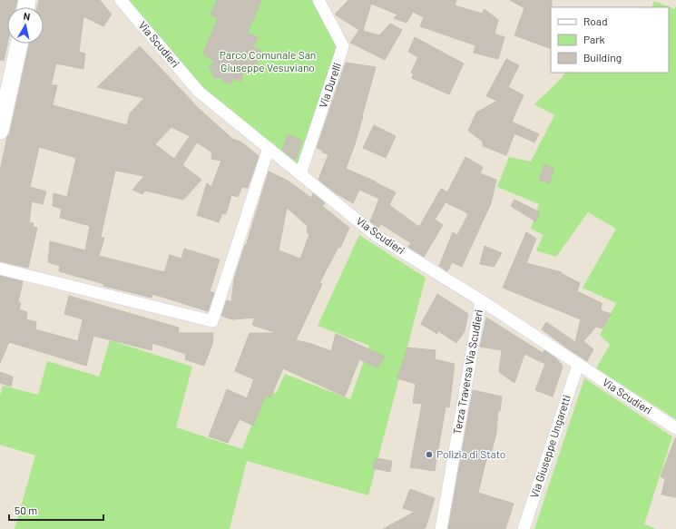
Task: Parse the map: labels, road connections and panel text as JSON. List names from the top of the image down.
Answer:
{
  "streets": {
    "street": [
      "Via Scudieri",
      "Via Durelli",
      "Terza Traversa Via Scudieri",
      "Via Giuseppe Ungaretti"
    ]
  },
  "crossings": [
    ["Via Scudieri", "Via Durelli"],
    ["Via Scudieri", "Terza Traversa Via Scudieri"],
    ["Via Scudieri", "Via Giuseppe Ungaretti"]
  ],
  "parks": ["Parco Comunale San Giuseppe Vesuviano"],
  "places": ["Polizia di Stato"],
  "legend": ["Road", "Park", "Building"],
  "scale_bar": "50 m",
  "north": "top"
}
